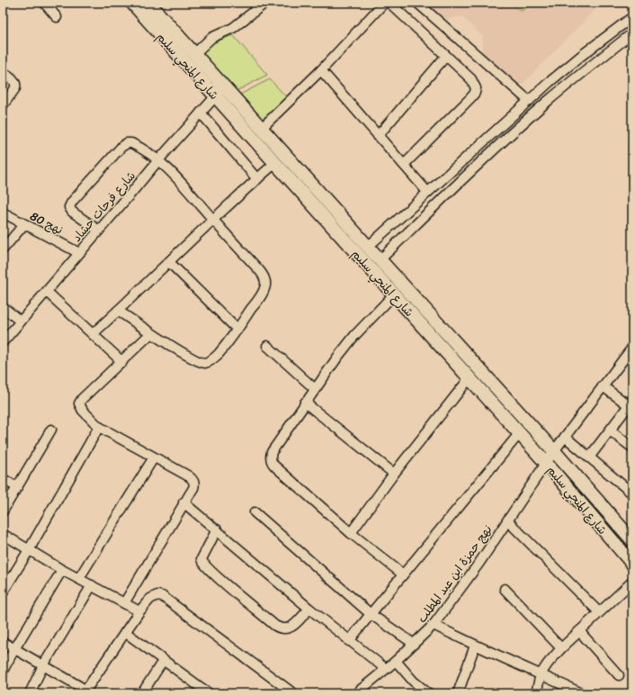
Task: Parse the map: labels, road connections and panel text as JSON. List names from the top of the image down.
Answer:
{
  "streets": {
    "main road": ["شارع المنجي سليم"],
    "street": ["شارع فرحات حشاد", "نهج 80", "نهج حمزة ابن عبد المطلب"]
  },
  "crossings": [
    ["شارع المنجي سليم", "شارع فرحات حشاد"],
    ["شارع المنجي سليم", "نهج حمزة ابن عبد المطلب"],
    ["شارع فرحات حشاد", "نهج 80"]
  ]
}
